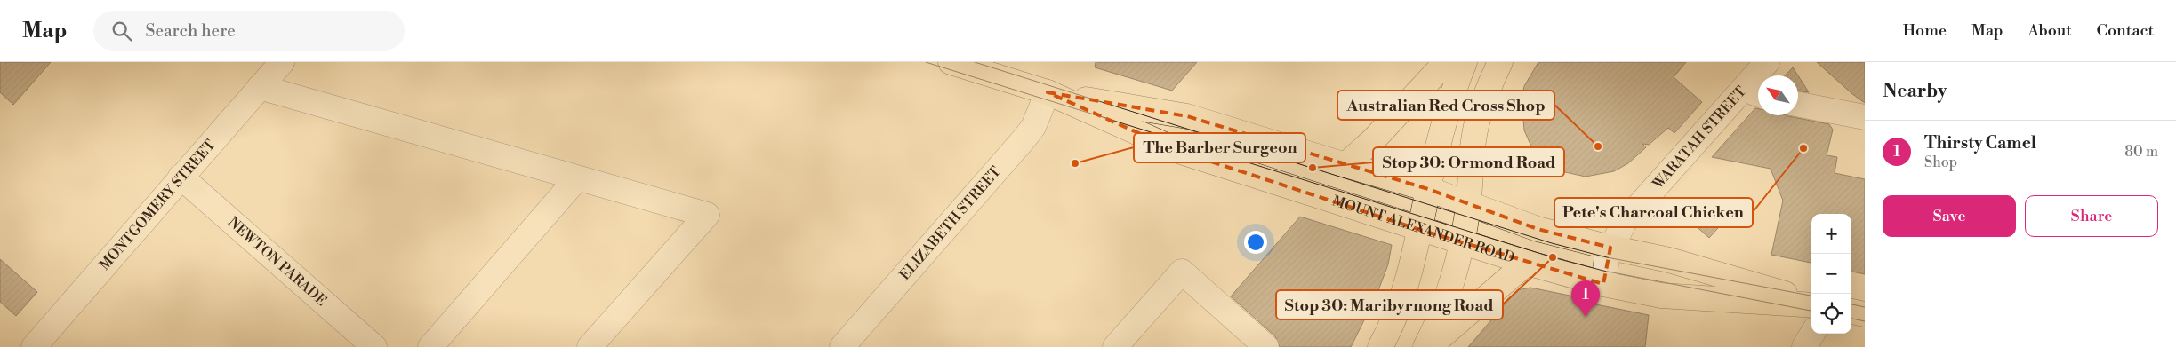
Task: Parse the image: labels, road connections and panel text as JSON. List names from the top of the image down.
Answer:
{
  "streets": {
    "main road": ["MOUNT ALEXANDER ROAD"],
    "street": [
      "WARATAH STREET",
      "MONTGOMERY STREET",
      "ELIZABETH STREET",
      "NEWTON PARADE"
    ]
  },
  "crossings": [
    ["WARATAH STREET", "MOUNT ALEXANDER ROAD"],
    ["MONTGOMERY STREET", "NEWTON PARADE"],
    ["ELIZABETH STREET", "MOUNT ALEXANDER ROAD"]
  ],
  "places": [
    "Australian Red Cross Shop",
    "Pete's Charcoal Chicken",
    "The Barber Surgeon",
    "Stop 30: Ormond Road",
    "Stop 30: Maribyrnong Road"
  ],
  "north": "top left",
  "page": {
    "header": "Map",
    "search": "Search here",
    "nav": [
      "Home",
      "Map",
      "About",
      "Contact"
    ],
    "heading": "Nearby",
    "list": [
      {
        "mark": "1",
        "name": "Thirsty Camel",
        "note": "Shop",
        "value": "80 m"
      }
    ],
    "buttons": ["Save", "Share"],
    "map_buttons": ["+", "−"],
    "pins": "1"
  }
}
